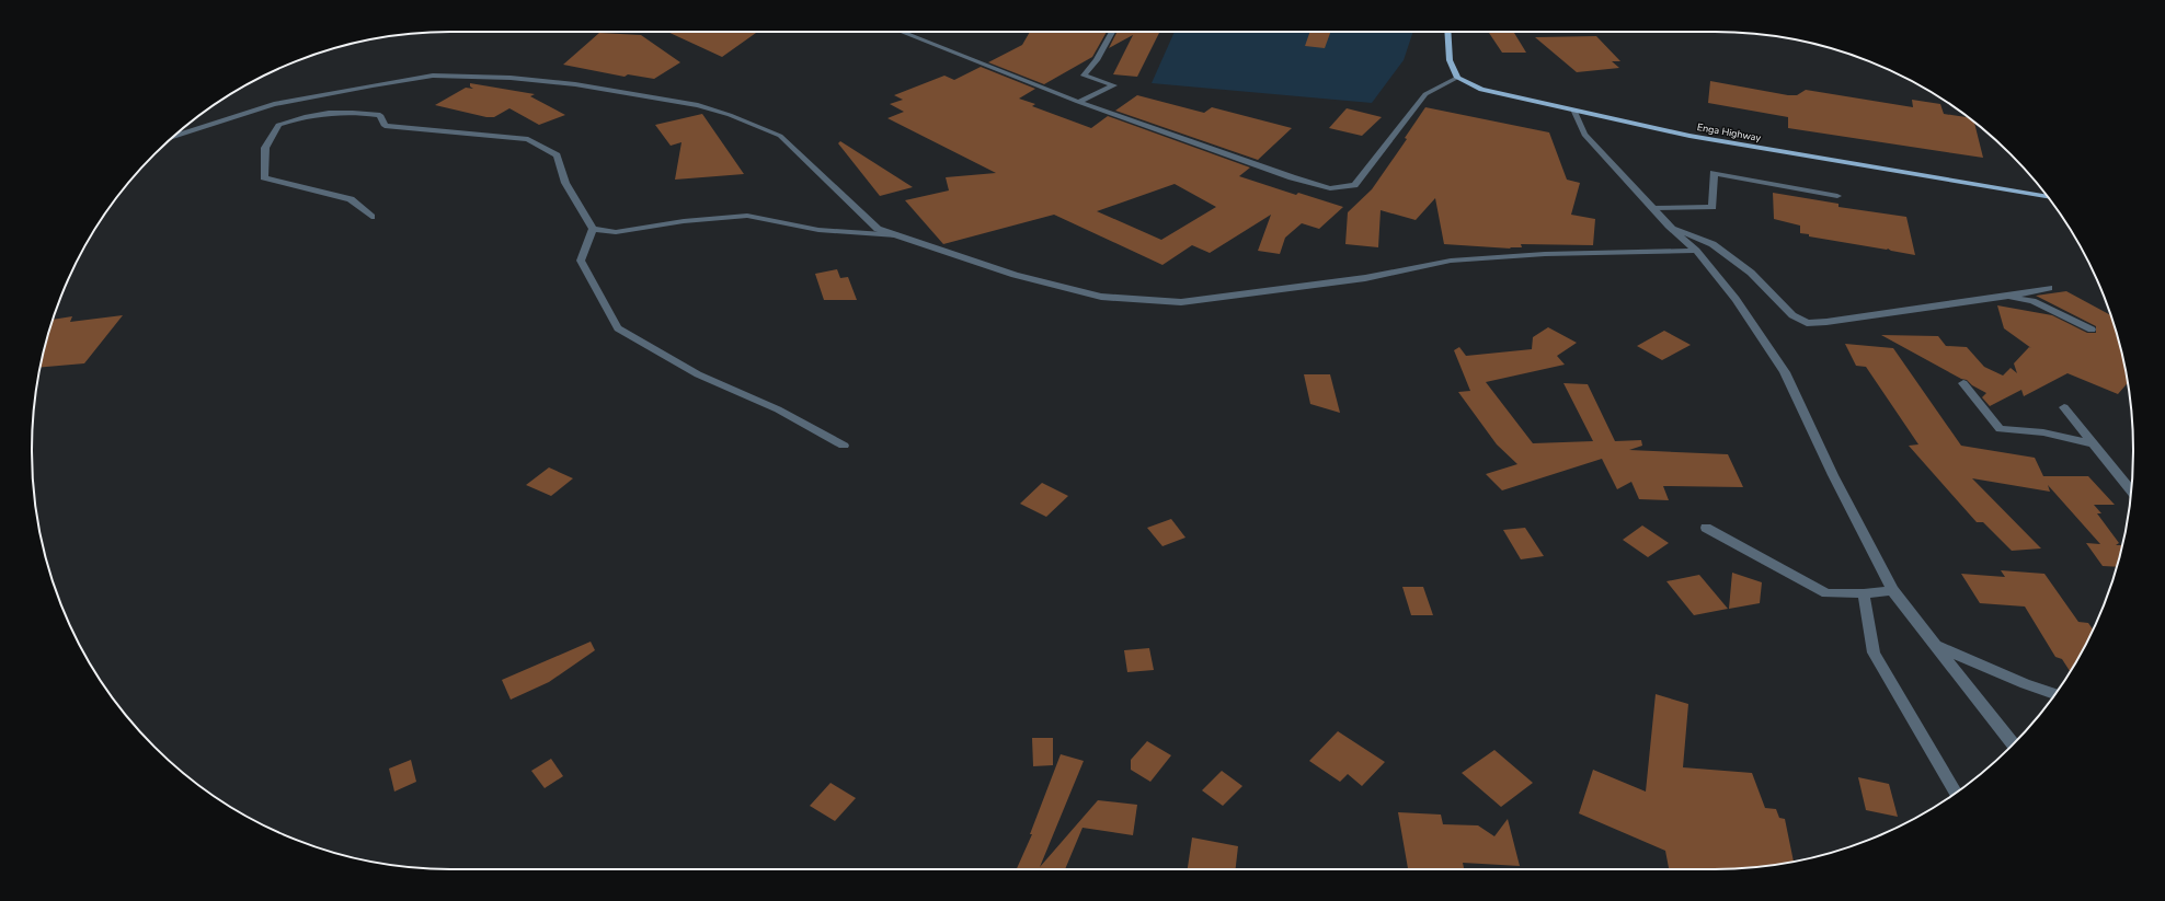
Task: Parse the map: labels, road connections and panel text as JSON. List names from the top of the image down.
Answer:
{
  "streets": {
    "main road": ["Enga Highway"]
  }
}
